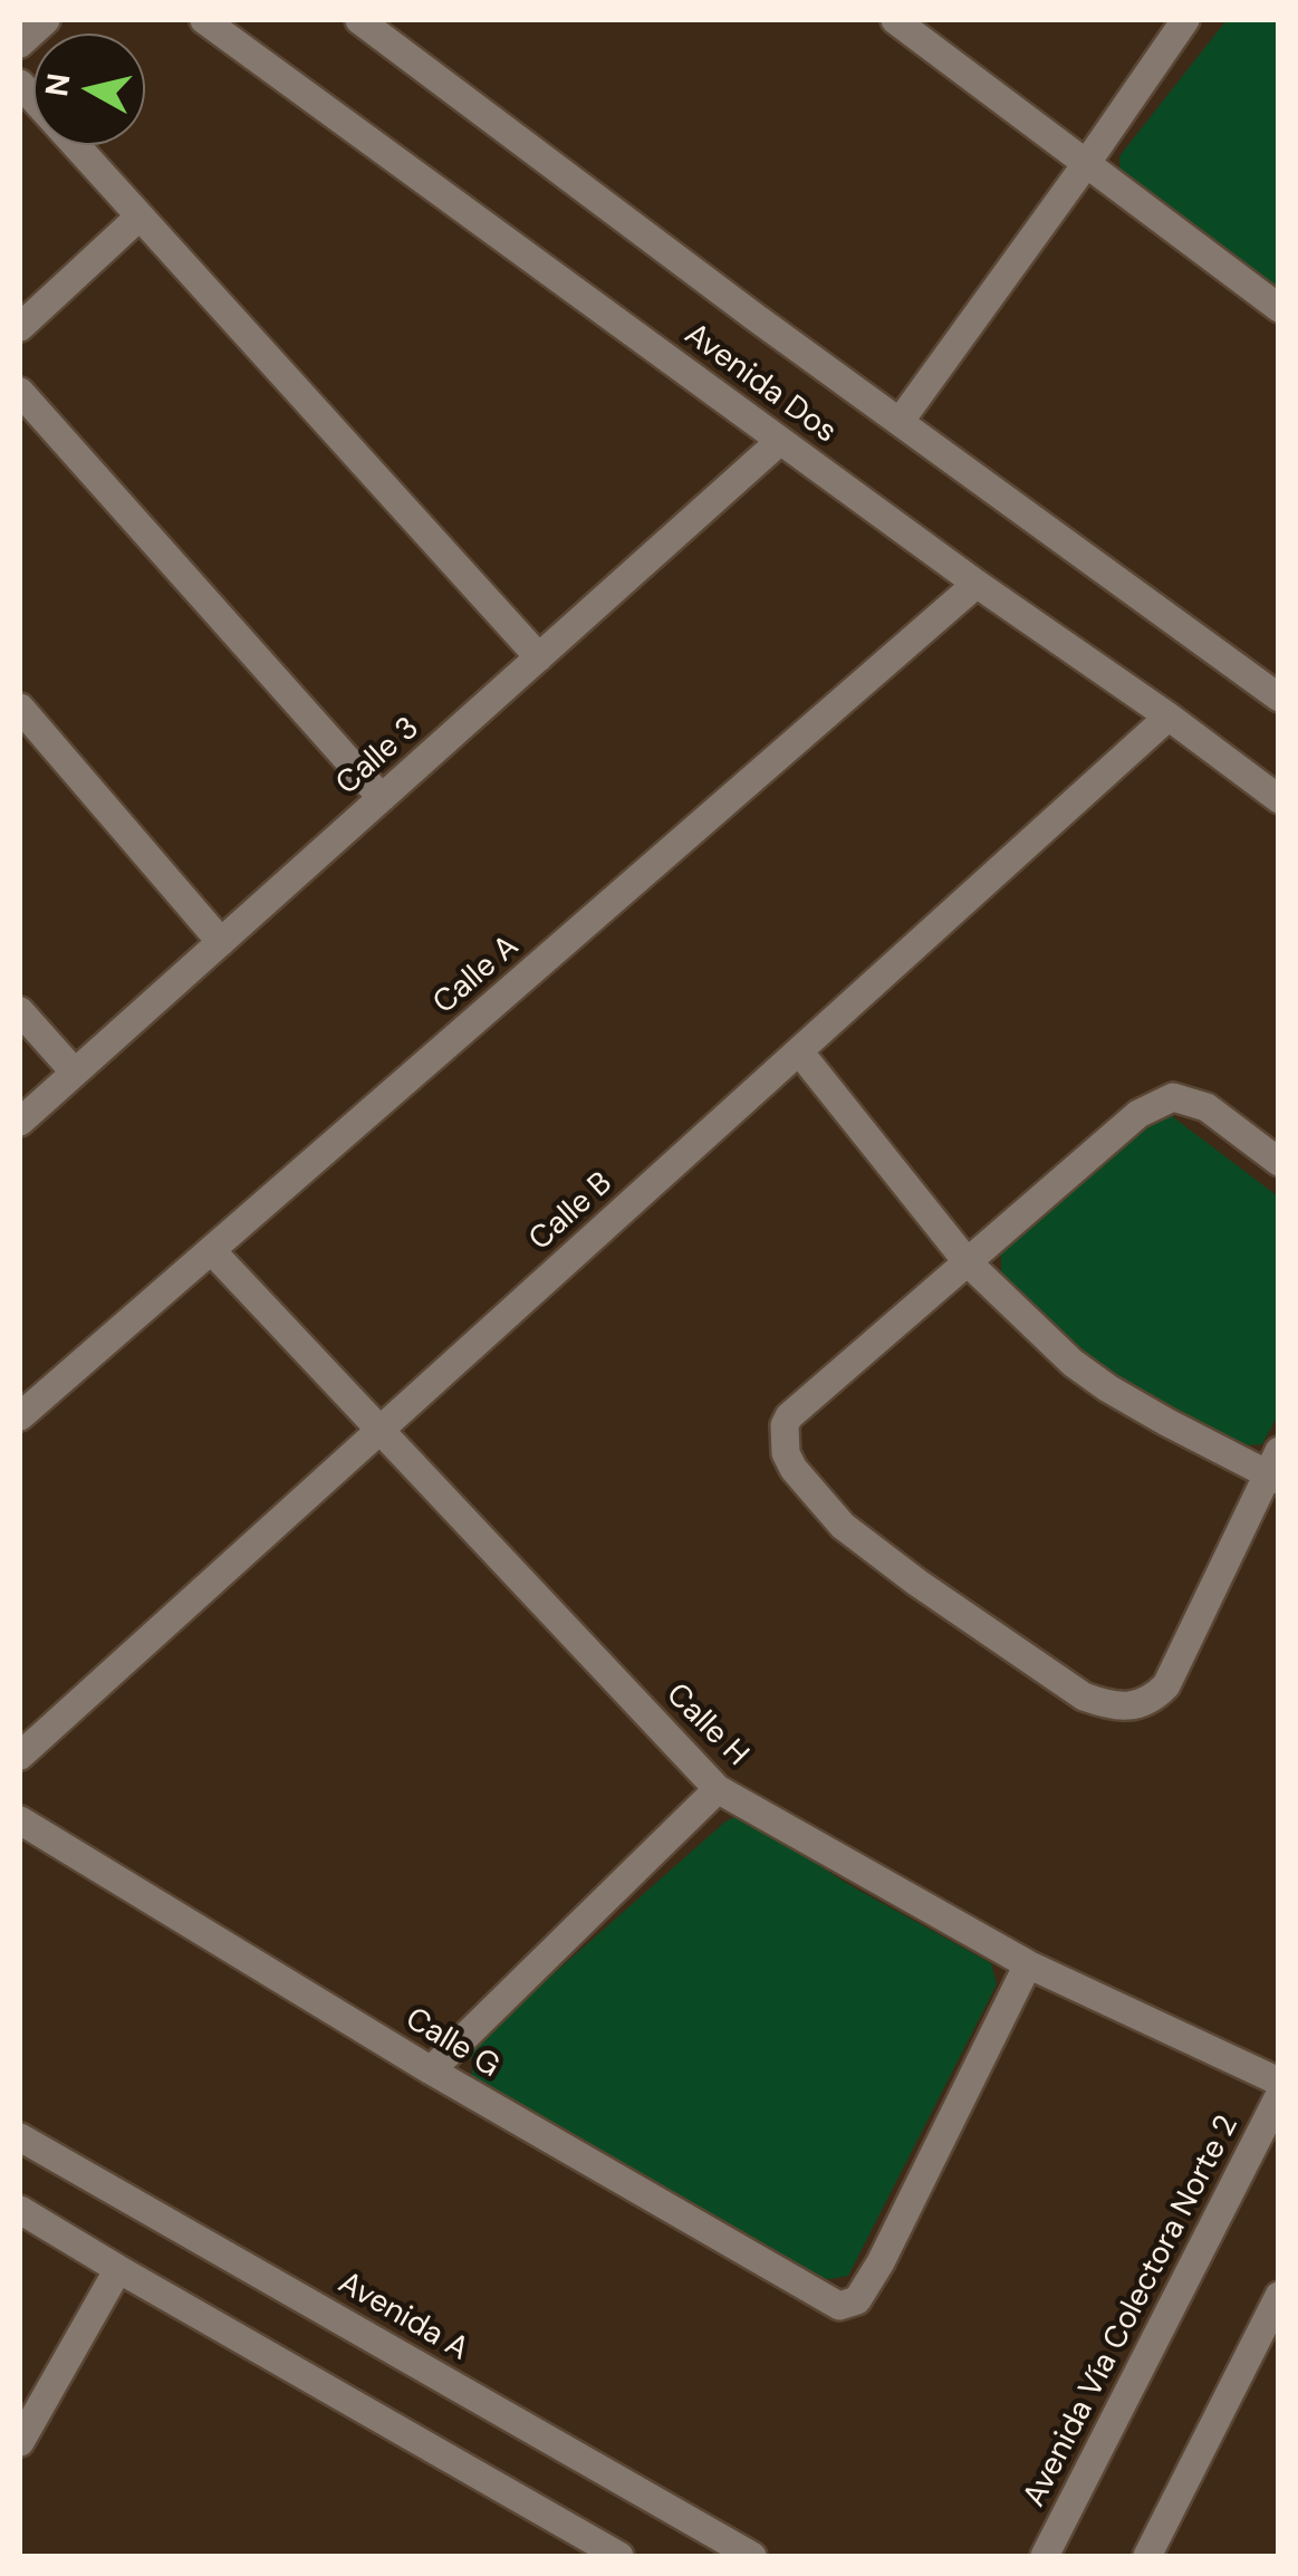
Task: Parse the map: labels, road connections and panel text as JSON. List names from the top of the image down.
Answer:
{
  "streets": {
    "street": [
      "Avenida Dos",
      "Calle 3",
      "Calle A",
      "Calle B",
      "Calle H",
      "Calle G",
      "Avenida Vía Colectora Norte 2",
      "Avenida A"
    ]
  },
  "crossings": [
    ["Avenida Dos", "Calle 3"],
    ["Avenida Dos", "Calle A"],
    ["Avenida Dos", "Calle B"],
    ["Calle A", "Calle H"],
    ["Calle B", "Calle H"],
    ["Calle H", "Calle G"]
  ],
  "north": "left"
}
